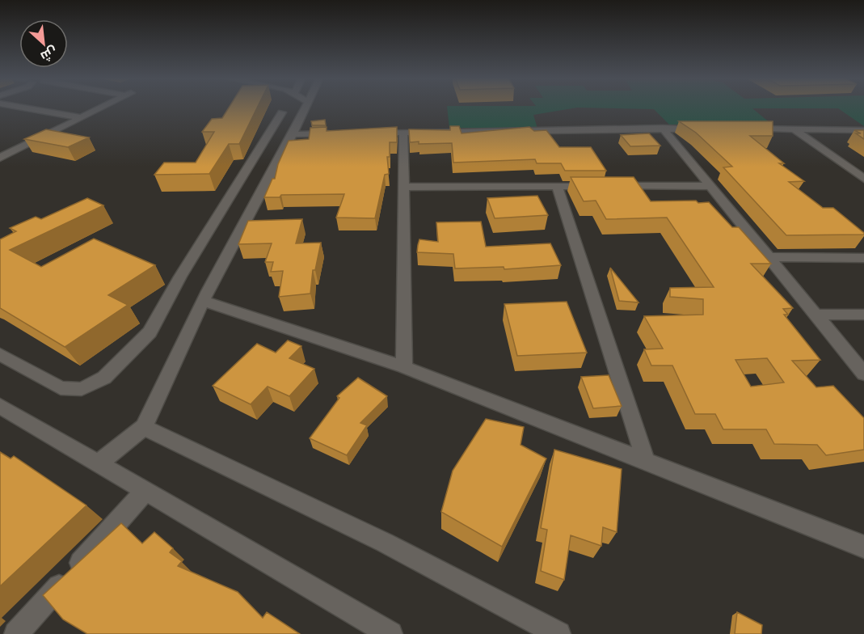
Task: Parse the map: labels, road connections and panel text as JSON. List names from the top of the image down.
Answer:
{
  "north": "bottom right"
}
